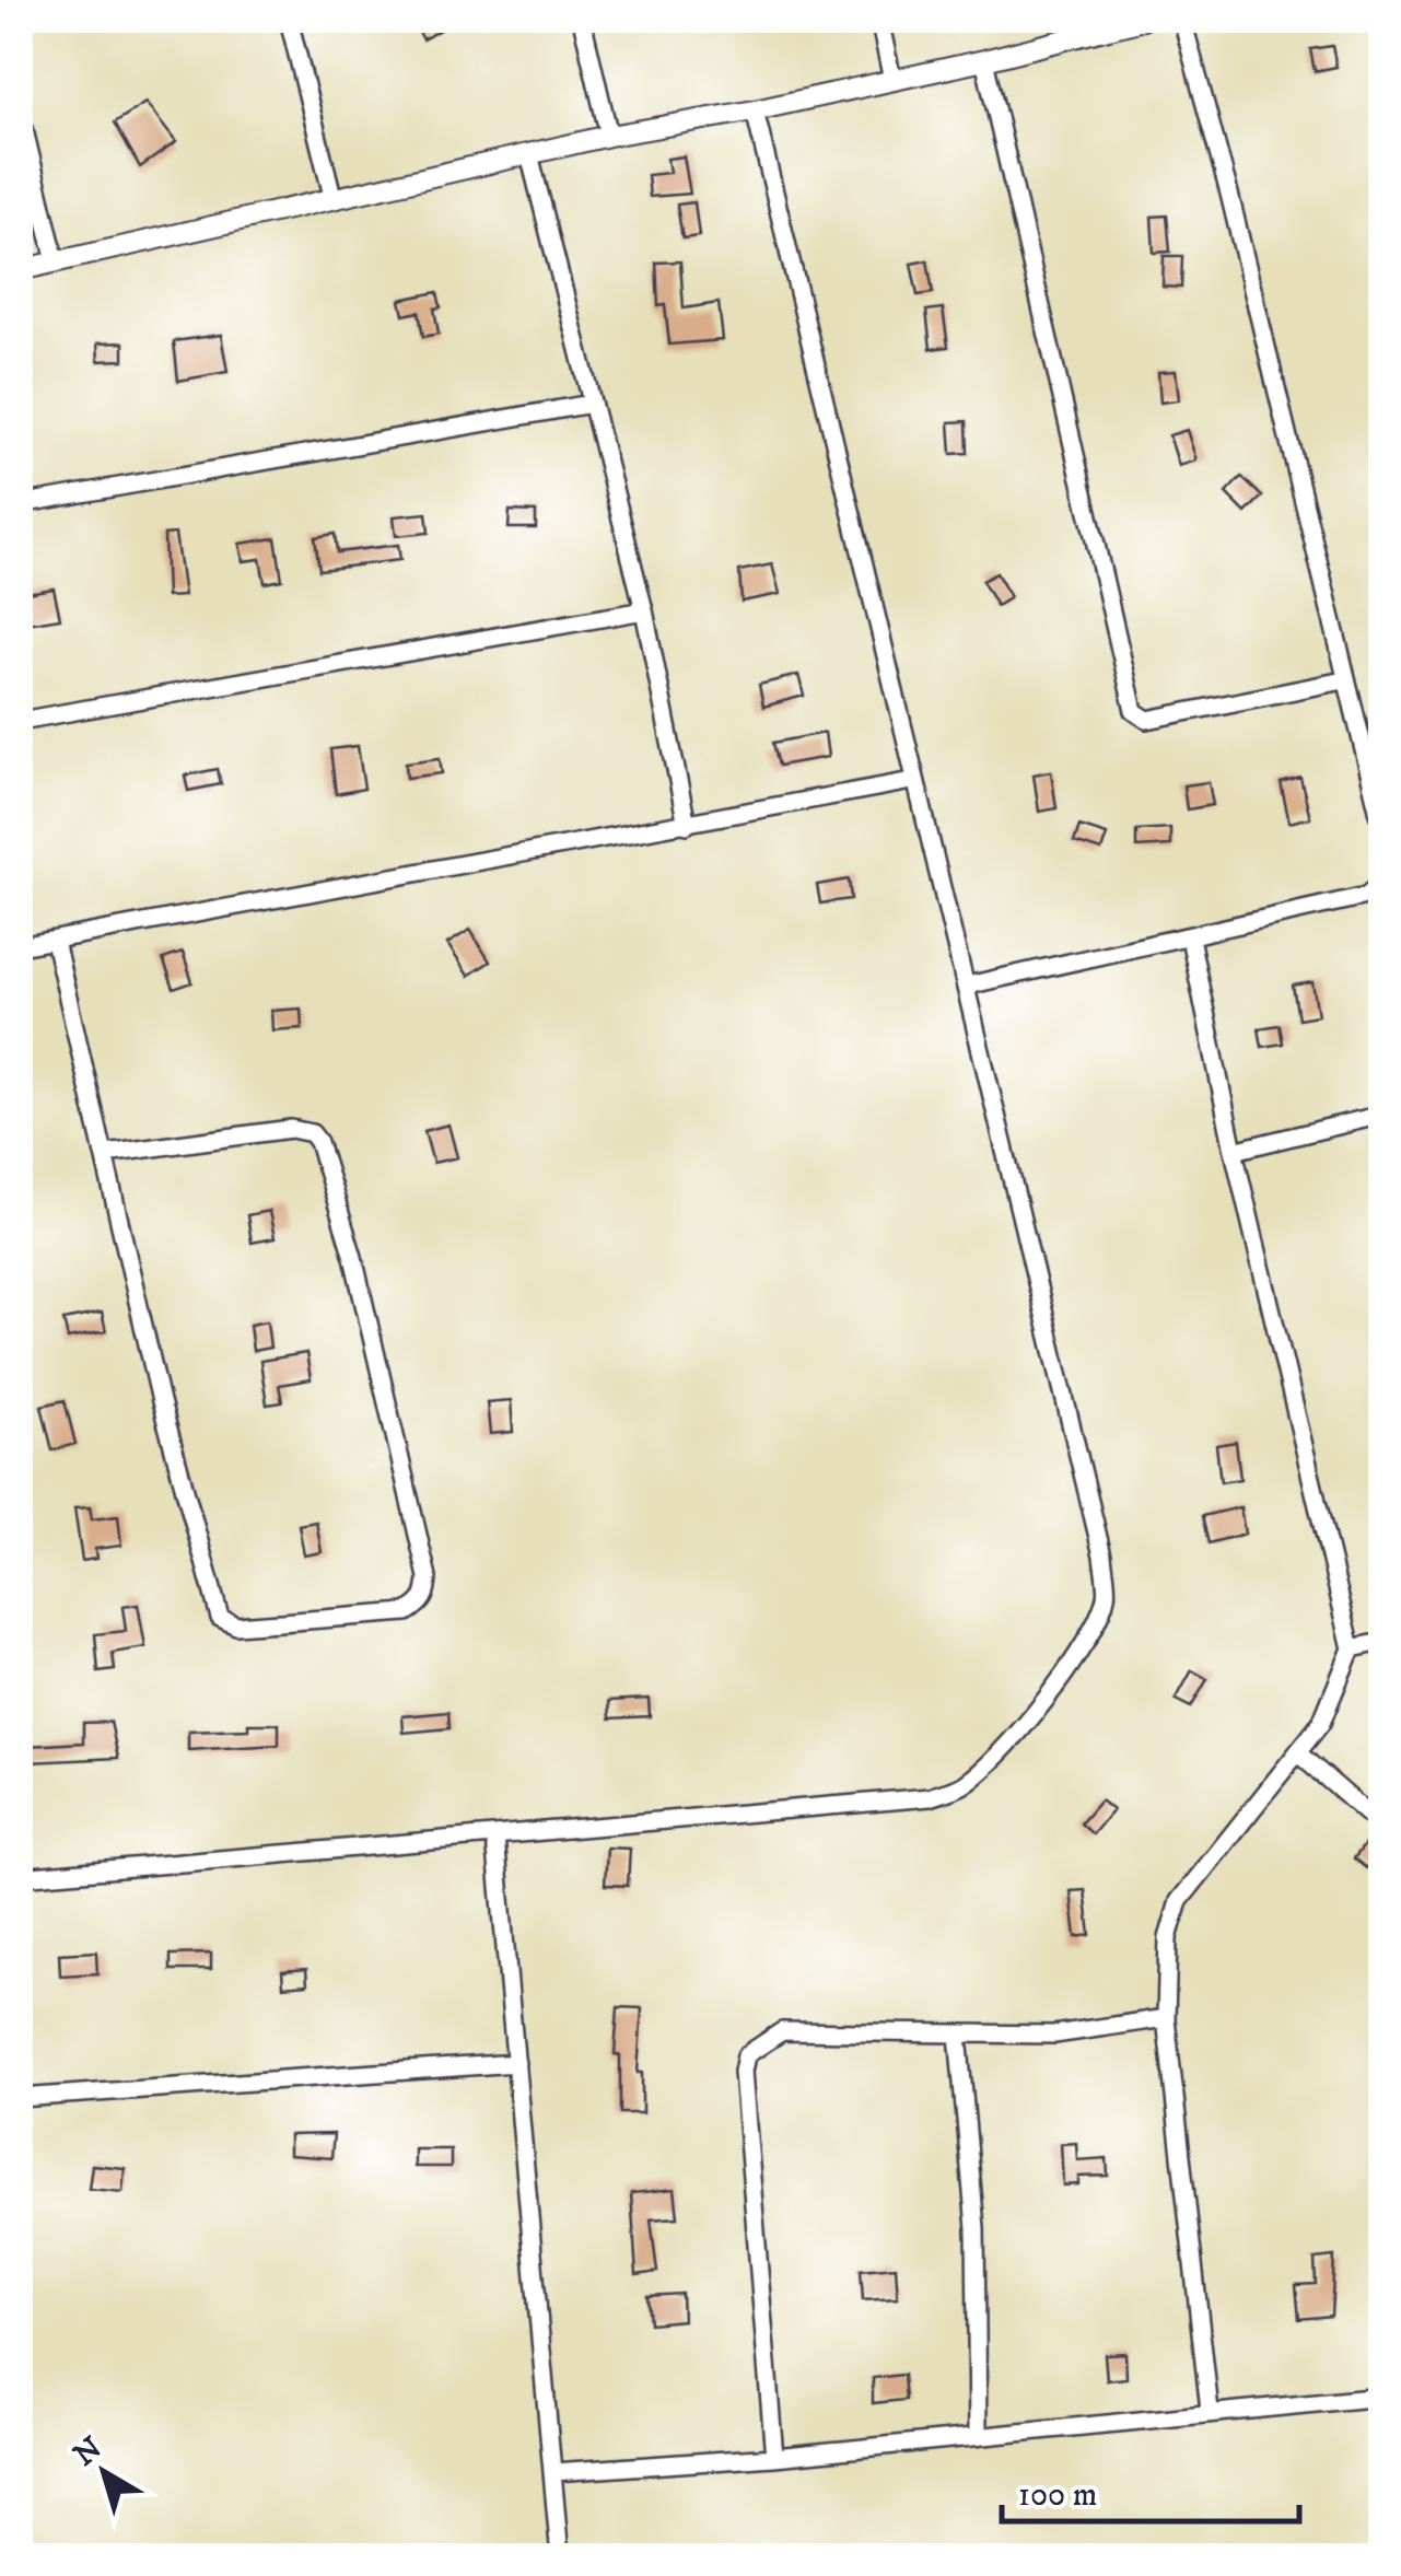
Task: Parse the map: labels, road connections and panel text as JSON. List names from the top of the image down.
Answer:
{
  "scale_bar": "100 m",
  "north": "top left"
}
